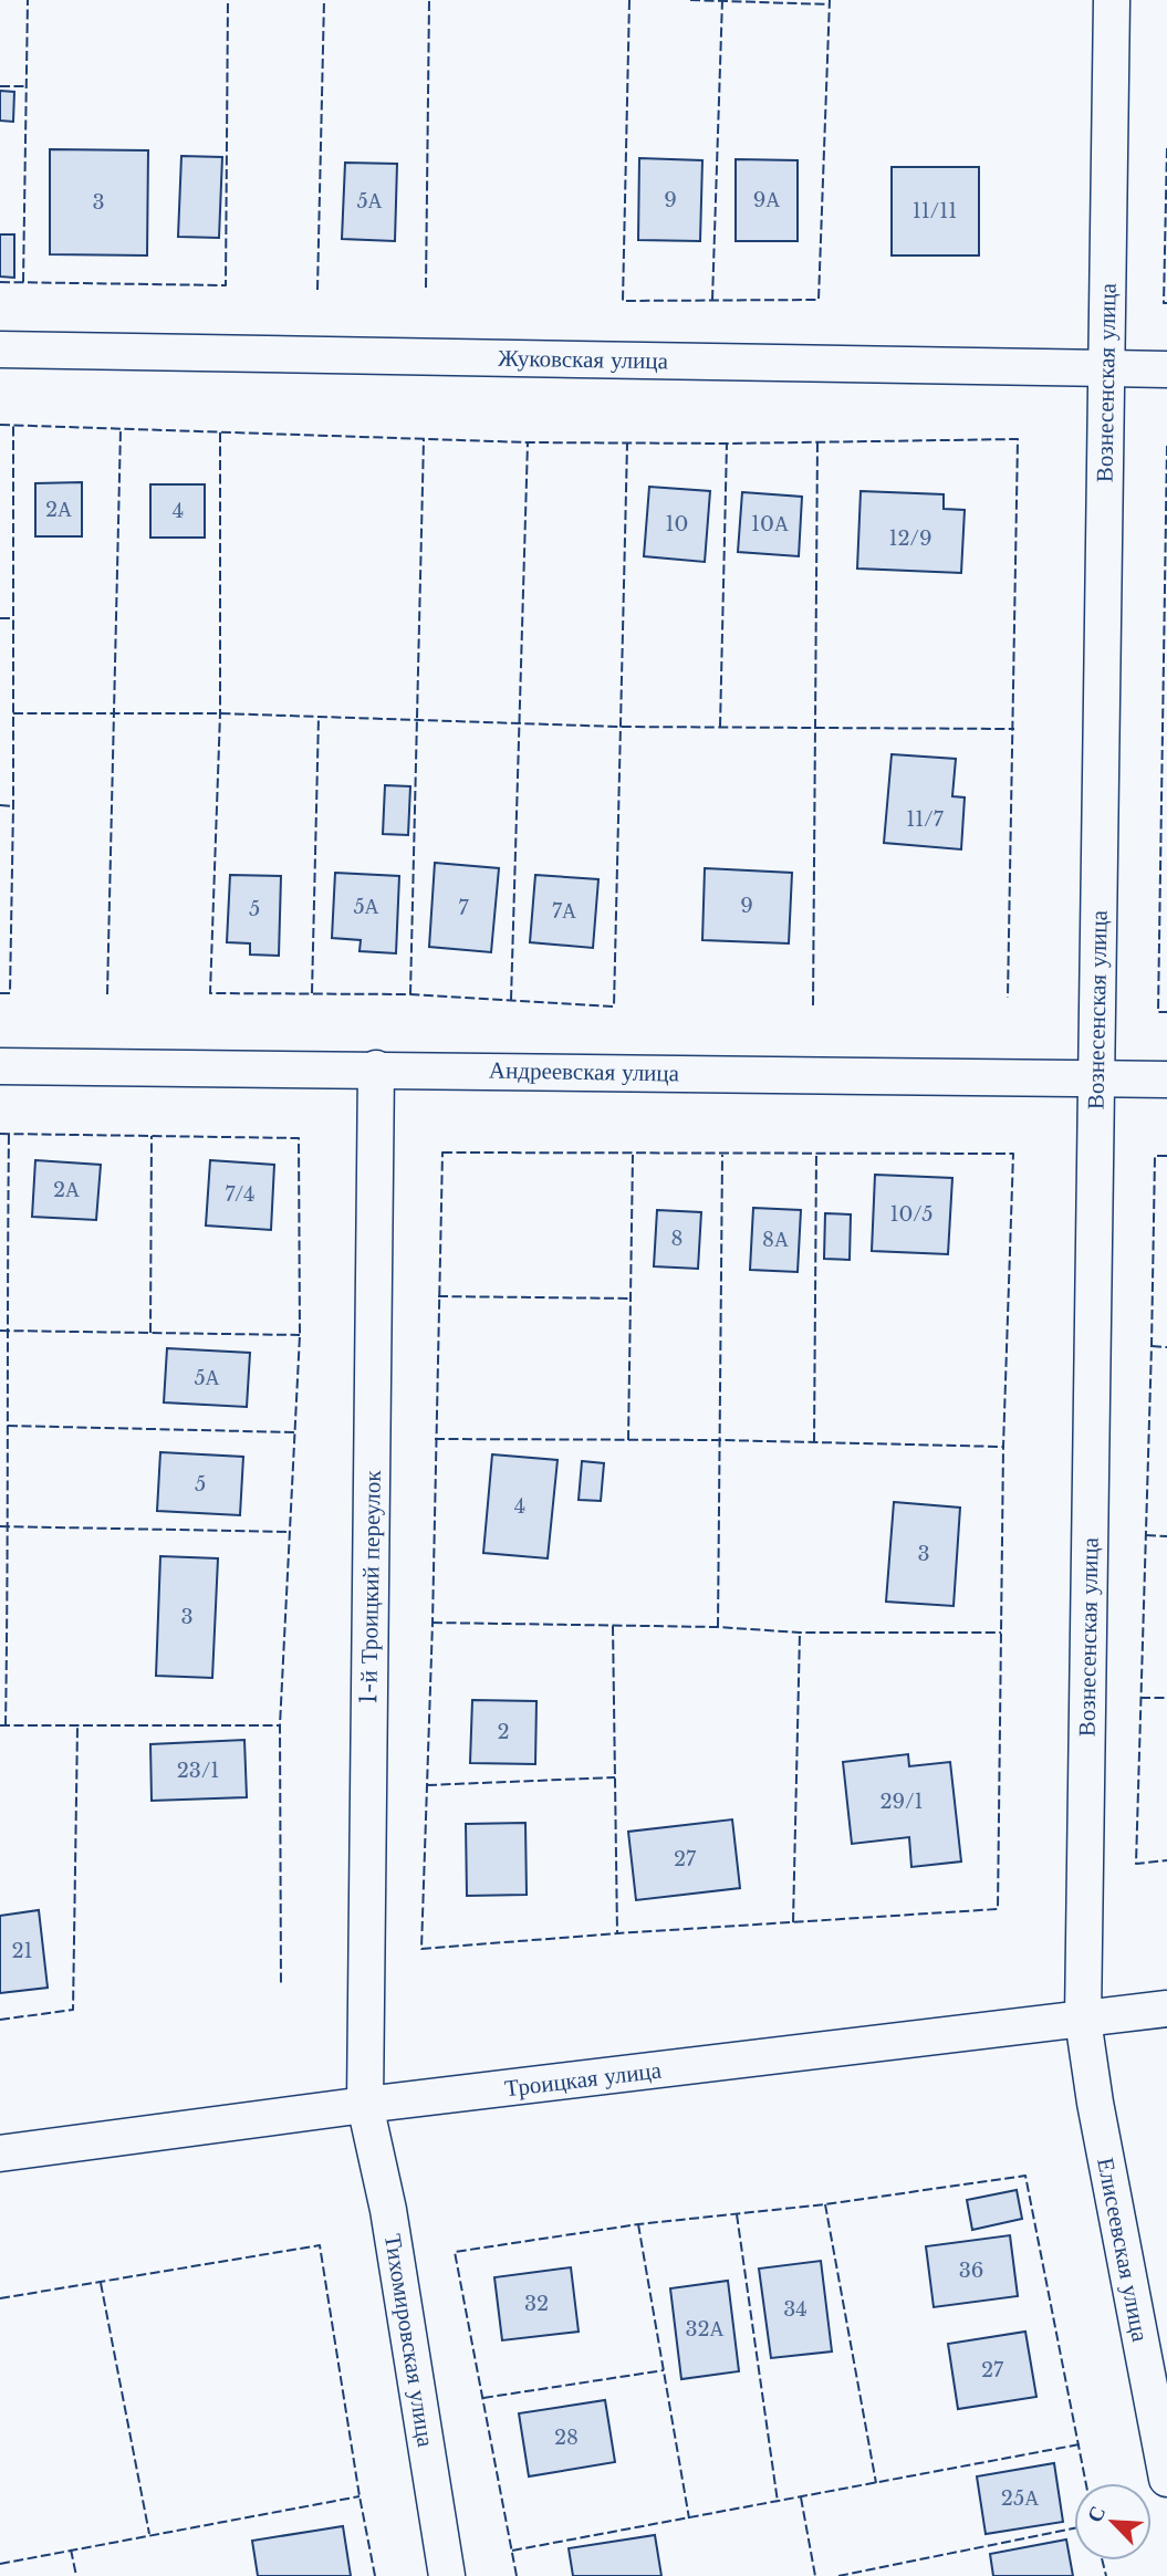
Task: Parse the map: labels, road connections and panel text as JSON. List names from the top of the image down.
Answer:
{
  "streets": {
    "street": [
      "Жуковская улица",
      "Вознесенская улица",
      "Андреевская улица",
      "1-й Троицкий переулок",
      "Троицкая улица",
      "Елисеевская улица",
      "Тихомировская улица"
    ]
  },
  "crossings": [
    ["Жуковская улица", "Вознесенская улица"],
    ["Вознесенская улица", "Андреевская улица"],
    ["Вознесенская улица", "Троицкая улица"],
    ["Вознесенская улица", "Елисеевская улица"],
    ["Андреевская улица", "1-й Троицкий переулок"],
    ["1-й Троицкий переулок", "Троицкая улица"],
    ["1-й Троицкий переулок", "Тихомировская улица"],
    ["Троицкая улица", "Елисеевская улица"],
    ["Троицкая улица", "Тихомировская улица"]
  ],
  "house_numbers": [
    "9",
    "9А",
    "5А",
    "3",
    "11/11",
    "2А",
    "4",
    "10",
    "10А",
    "12/9",
    "11/7",
    "9",
    "5А",
    "7",
    "5",
    "7А",
    "2А",
    "7/4",
    "10/5",
    "8",
    "8А",
    "5А",
    "5",
    "4",
    "3",
    "3",
    "2",
    "23/1",
    "29/1",
    "27",
    "21",
    "36",
    "32",
    "34",
    "32А",
    "27",
    "28",
    "25А"
  ],
  "north": "top left"
}
